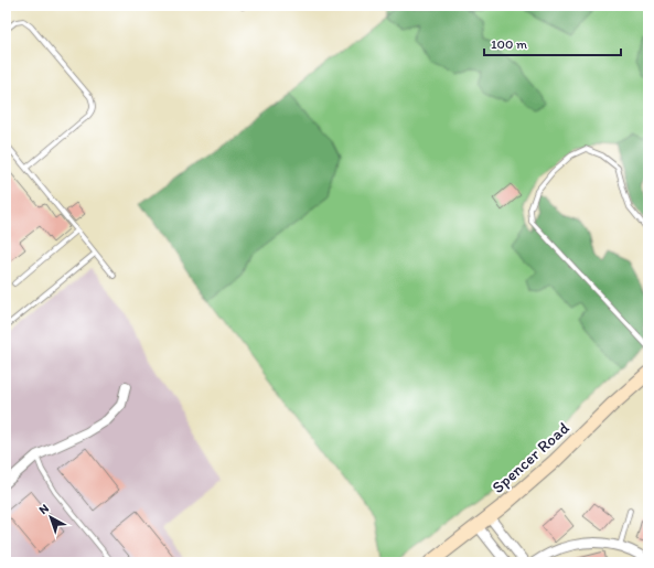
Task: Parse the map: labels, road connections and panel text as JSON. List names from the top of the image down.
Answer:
{
  "streets": {
    "street": ["Spencer Road"]
  },
  "scale_bar": "100 m",
  "north": "top left"
}
